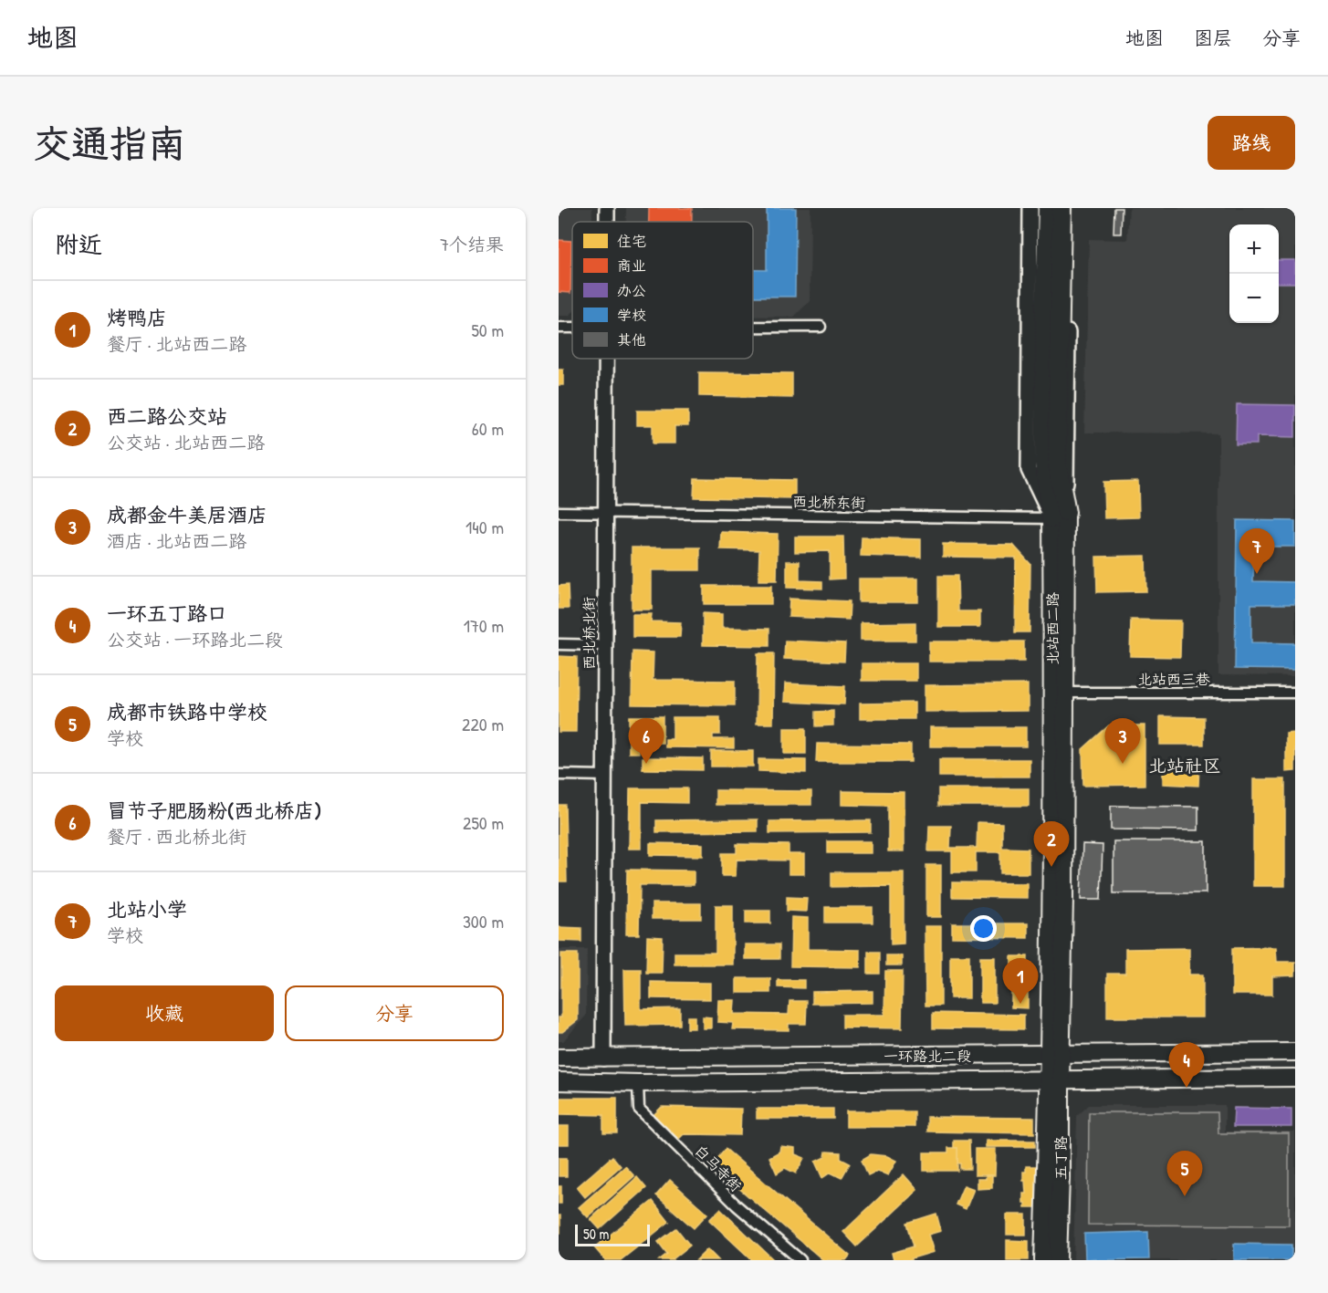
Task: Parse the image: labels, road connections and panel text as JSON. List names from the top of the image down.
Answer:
{
  "streets": {
    "main road": ["北站西二路", "一环路北二段", "五丁路"],
    "street": [
      "西北桥东街",
      "西北桥北街",
      "北站西三巷",
      "白马寺街"
    ]
  },
  "crossings": [
    ["西北桥东街", "北站西二路"],
    ["西北桥东街", "西北桥北街"],
    ["北站西二路", "北站西三巷"],
    ["北站西二路", "一环路北二段"],
    ["北站西二路", "五丁路"],
    ["西北桥北街", "一环路北二段"],
    ["一环路北二段", "五丁路"],
    ["一环路北二段", "白马寺街"]
  ],
  "districts": ["北站社区"],
  "legend": [
    "住宅",
    "商业",
    "办公",
    "学校",
    "其他"
  ],
  "scale_bar": "50 m",
  "page": {
    "header": "地图",
    "nav": ["地图", "图层", "分享"],
    "buttons": [
      "路线",
      ["收藏", "分享"]
    ],
    "title": "交通指南",
    "heading": ["附近", "7个结果"],
    "map_buttons": ["+", "−"],
    "list": [
      {
        "mark": "1",
        "name": "烤鸭店",
        "note": "餐厅 · 北站西二路",
        "value": "50 m"
      },
      {
        "mark": "2",
        "name": "西二路公交站",
        "note": "公交站 · 北站西二路",
        "value": "60 m"
      },
      {
        "mark": "3",
        "name": "成都金牛美居酒店",
        "note": "酒店 · 北站西二路",
        "value": "140 m"
      },
      {
        "mark": "4",
        "name": "一环五丁路口",
        "note": "公交站 · 一环路北二段",
        "value": "170 m"
      },
      {
        "mark": "5",
        "name": "成都市铁路中学校",
        "note": "学校",
        "value": "220 m"
      },
      {
        "mark": "6",
        "name": "冒节子肥肠粉(西北桥店)",
        "note": "餐厅 · 西北桥北街",
        "value": "250 m"
      },
      {
        "mark": "7",
        "name": "北站小学",
        "note": "学校",
        "value": "300 m"
      }
    ],
    "pins": [
      "7",
      "3",
      "6",
      "2",
      "1",
      "4",
      "5"
    ],
    "scale": "50 m"
  }
}
